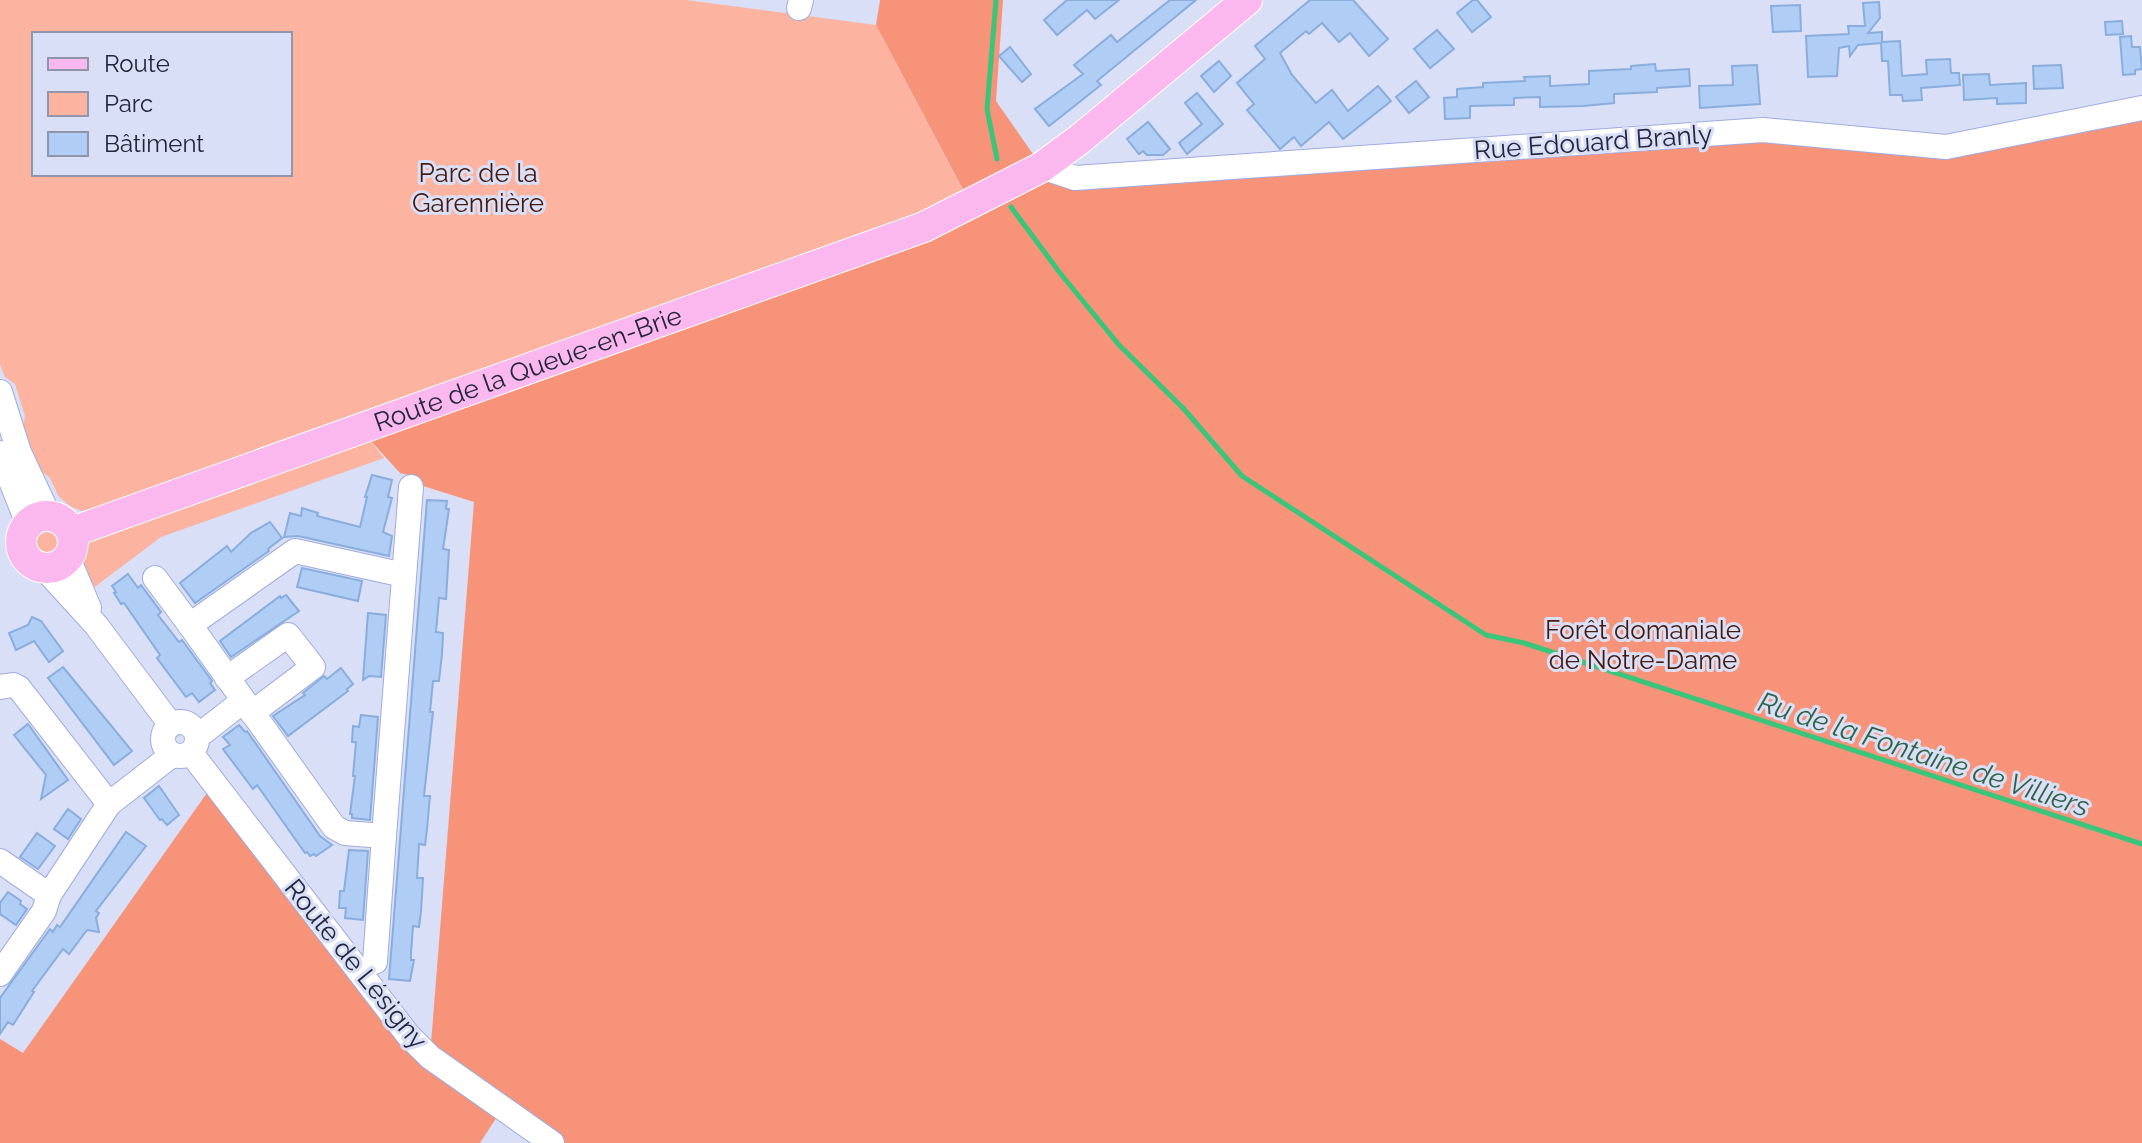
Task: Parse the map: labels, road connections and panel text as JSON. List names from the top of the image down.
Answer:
{
  "streets": {
    "main road": ["Route de la Queue-en-Brie"],
    "street": ["Rue Edouard Branly", "Route de Lésigny"]
  },
  "crossings": [
    ["Rue Edouard Branly", "Route de la Queue-en-Brie"],
    ["Route de la Queue-en-Brie", "Route de Lésigny"]
  ],
  "water": ["Ru de la Fontaine de Villiers"],
  "parks": ["Parc de la Garennière", "Forêt domaniale de Notre-Dame"],
  "legend": ["Route", "Parc", "Bâtiment"]
}
